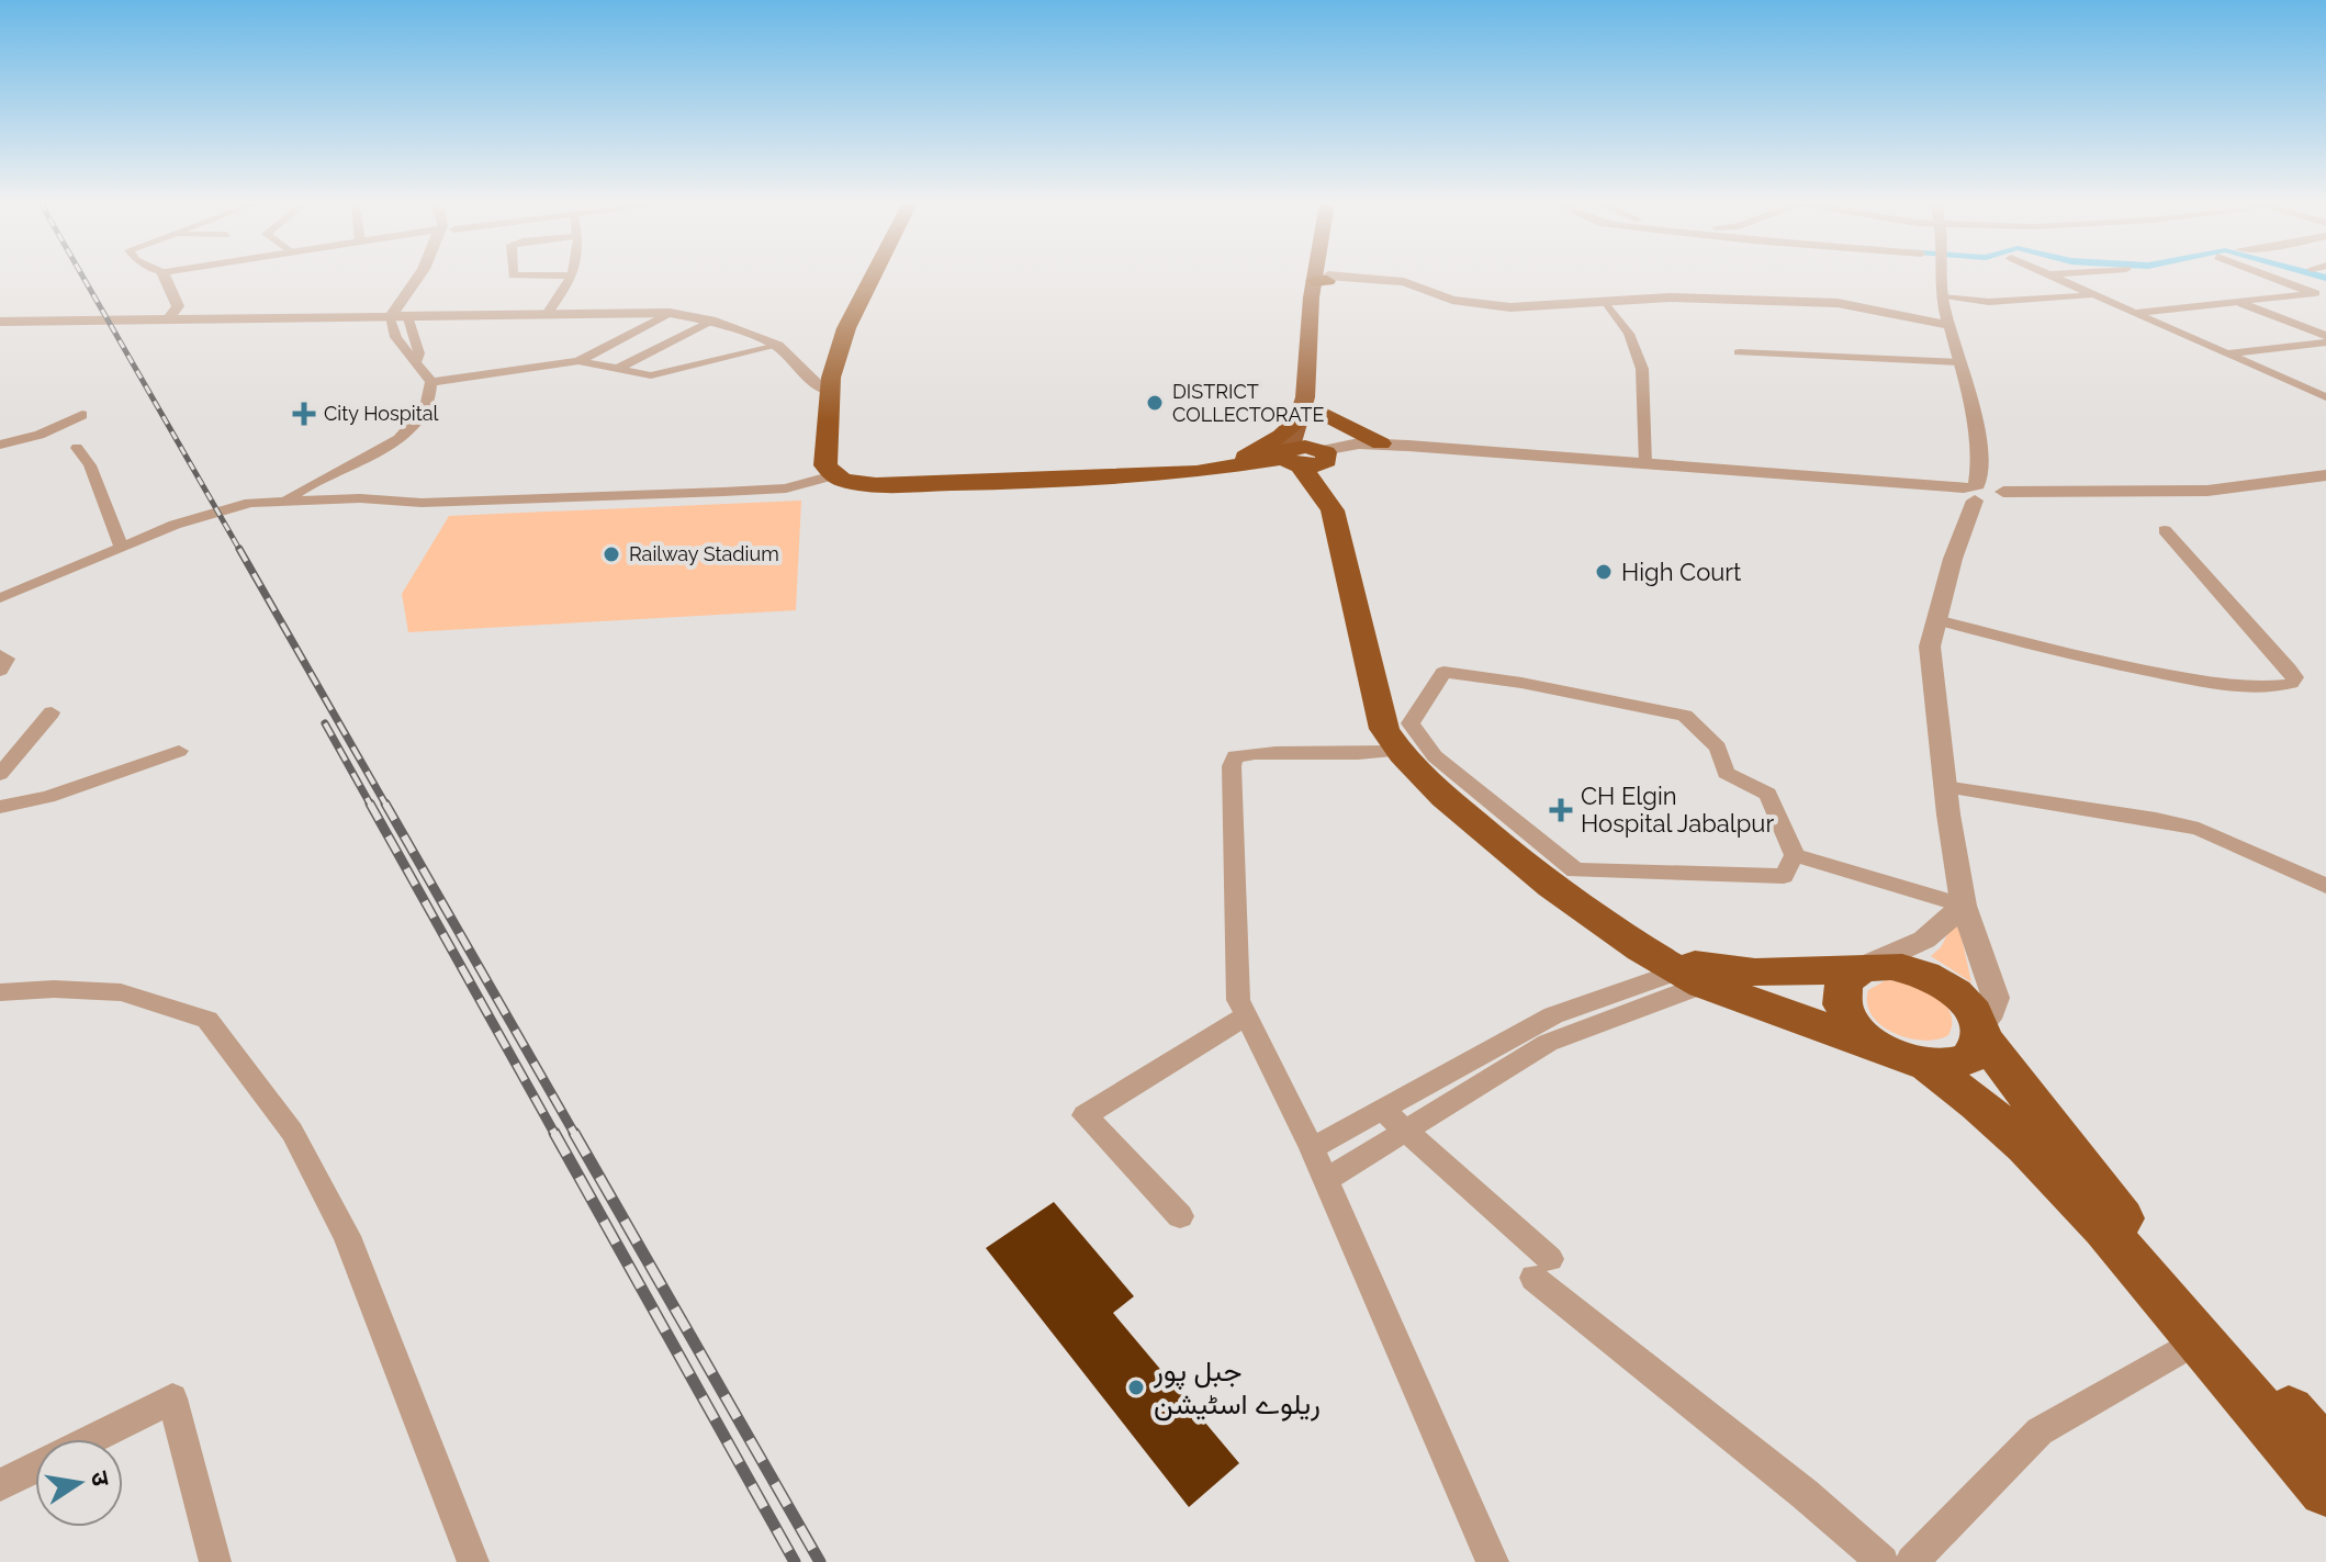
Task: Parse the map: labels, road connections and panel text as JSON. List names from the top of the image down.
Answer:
{
  "places": {
    "other": [
      "DISTRICT COLLECTORATE",
      "Railway Stadium",
      "High Court",
      "جبل پور ریلوے اسٹیشن"
    ],
    "health": ["City Hospital", "CH Elgin Hospital Jabalpur"]
  },
  "north": "right"
}
